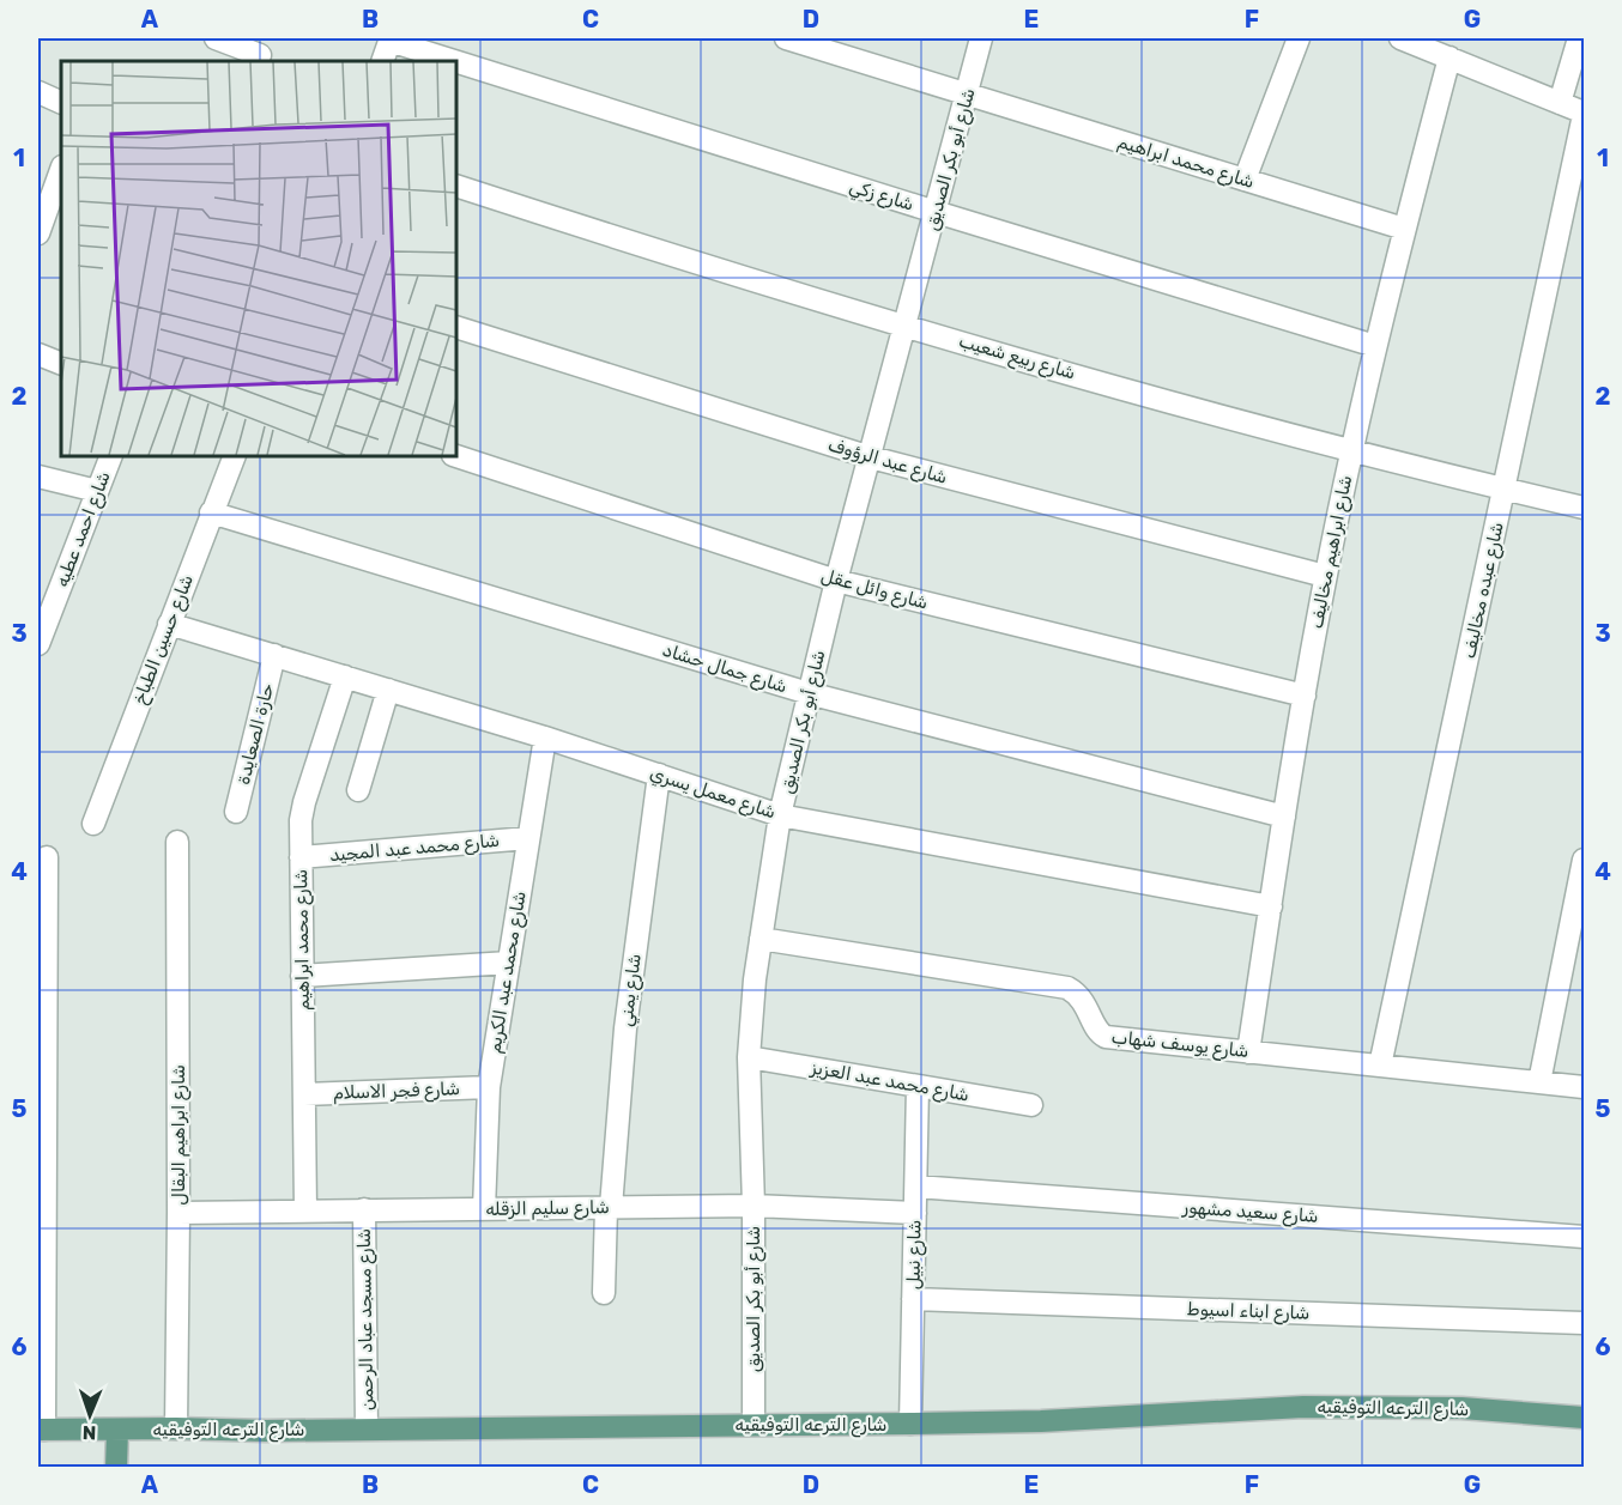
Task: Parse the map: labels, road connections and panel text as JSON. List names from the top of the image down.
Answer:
{
  "streets": {
    "main road": ["شارع الترعه التوفيقيه"],
    "street": [
      "شارع أبو بكر الصديق",
      "شارع محمد ابراهيم",
      "شارع زكي",
      "شارع ربيع شعيب",
      "شارع عبد الرؤوف",
      "شارع احمد عطيه",
      "شارع ابراهيم مخاليف",
      "شارع وائل عقل",
      "شارع عبده مخاليف",
      "شارع حسين الطباخ",
      "شارع جمال حشاد",
      "حارة الصعايدة",
      "شارع معمل يسري",
      "شارع محمد عبد المجيد",
      "شارع محمد عبد الكريم",
      "شارع يمني",
      "شارع يوسف شهاب",
      "شارع محمد عبد العزيز",
      "شارع فجر الاسلام",
      "شارع ابراهيم البقال",
      "شارع سليم الزقله",
      "شارع سعيد مشهور",
      "شارع نبيل",
      "شارع ابناء اسيوط",
      "شارع مسجد عباد الرحمن"
    ]
  },
  "crossings": [
    ["شارع أبو بكر الصديق", "شارع محمد ابراهيم"],
    ["شارع أبو بكر الصديق", "شارع زكي"],
    ["شارع أبو بكر الصديق", "شارع ربيع شعيب"],
    ["شارع أبو بكر الصديق", "شارع عبد الرؤوف"],
    ["شارع أبو بكر الصديق", "شارع وائل عقل"],
    ["شارع أبو بكر الصديق", "شارع جمال حشاد"],
    ["شارع أبو بكر الصديق", "شارع معمل يسري"],
    ["شارع أبو بكر الصديق", "شارع يوسف شهاب"],
    ["شارع أبو بكر الصديق", "شارع محمد عبد العزيز"],
    ["شارع أبو بكر الصديق", "شارع سليم الزقله"],
    ["شارع أبو بكر الصديق", "شارع الترعه التوفيقيه"],
    ["شارع محمد ابراهيم", "شارع ابراهيم مخاليف"],
    ["شارع محمد ابراهيم", "شارع معمل يسري"],
    ["شارع محمد ابراهيم", "شارع محمد عبد المجيد"],
    ["شارع محمد ابراهيم", "شارع فجر الاسلام"],
    ["شارع محمد ابراهيم", "شارع سليم الزقله"],
    ["شارع زكي", "شارع ابراهيم مخاليف"],
    ["شارع ربيع شعيب", "شارع ابراهيم مخاليف"],
    ["شارع ربيع شعيب", "شارع عبده مخاليف"],
    ["شارع عبد الرؤوف", "شارع ابراهيم مخاليف"],
    ["شارع ابراهيم مخاليف", "شارع وائل عقل"],
    ["شارع ابراهيم مخاليف", "شارع جمال حشاد"],
    ["شارع ابراهيم مخاليف", "شارع معمل يسري"],
    ["شارع ابراهيم مخاليف", "شارع يوسف شهاب"],
    ["شارع عبده مخاليف", "شارع يوسف شهاب"],
    ["شارع حسين الطباخ", "شارع جمال حشاد"],
    ["شارع حسين الطباخ", "شارع معمل يسري"],
    ["حارة الصعايدة", "شارع معمل يسري"],
    ["شارع معمل يسري", "شارع محمد عبد الكريم"],
    ["شارع معمل يسري", "شارع يمني"],
    ["شارع محمد عبد المجيد", "شارع محمد عبد الكريم"],
    ["شارع محمد عبد الكريم", "شارع فجر الاسلام"],
    ["شارع محمد عبد الكريم", "شارع سليم الزقله"],
    ["شارع يمني", "شارع سليم الزقله"],
    ["شارع محمد عبد العزيز", "شارع نبيل"],
    ["شارع ابراهيم البقال", "شارع سليم الزقله"],
    ["شارع ابراهيم البقال", "شارع الترعه التوفيقيه"],
    ["شارع سليم الزقله", "شارع نبيل"],
    ["شارع سليم الزقله", "شارع مسجد عباد الرحمن"],
    ["شارع سعيد مشهور", "شارع نبيل"],
    ["شارع نبيل", "شارع ابناء اسيوط"],
    ["شارع نبيل", "شارع الترعه التوفيقيه"],
    ["شارع مسجد عباد الرحمن", "شارع الترعه التوفيقيه"]
  ],
  "north": "bottom",
  "grid": {
    "columns": [
      "A",
      "B",
      "C",
      "D",
      "E",
      "F",
      "G"
    ],
    "rows": [
      "1",
      "2",
      "3",
      "4",
      "5",
      "6"
    ]
  }
}
